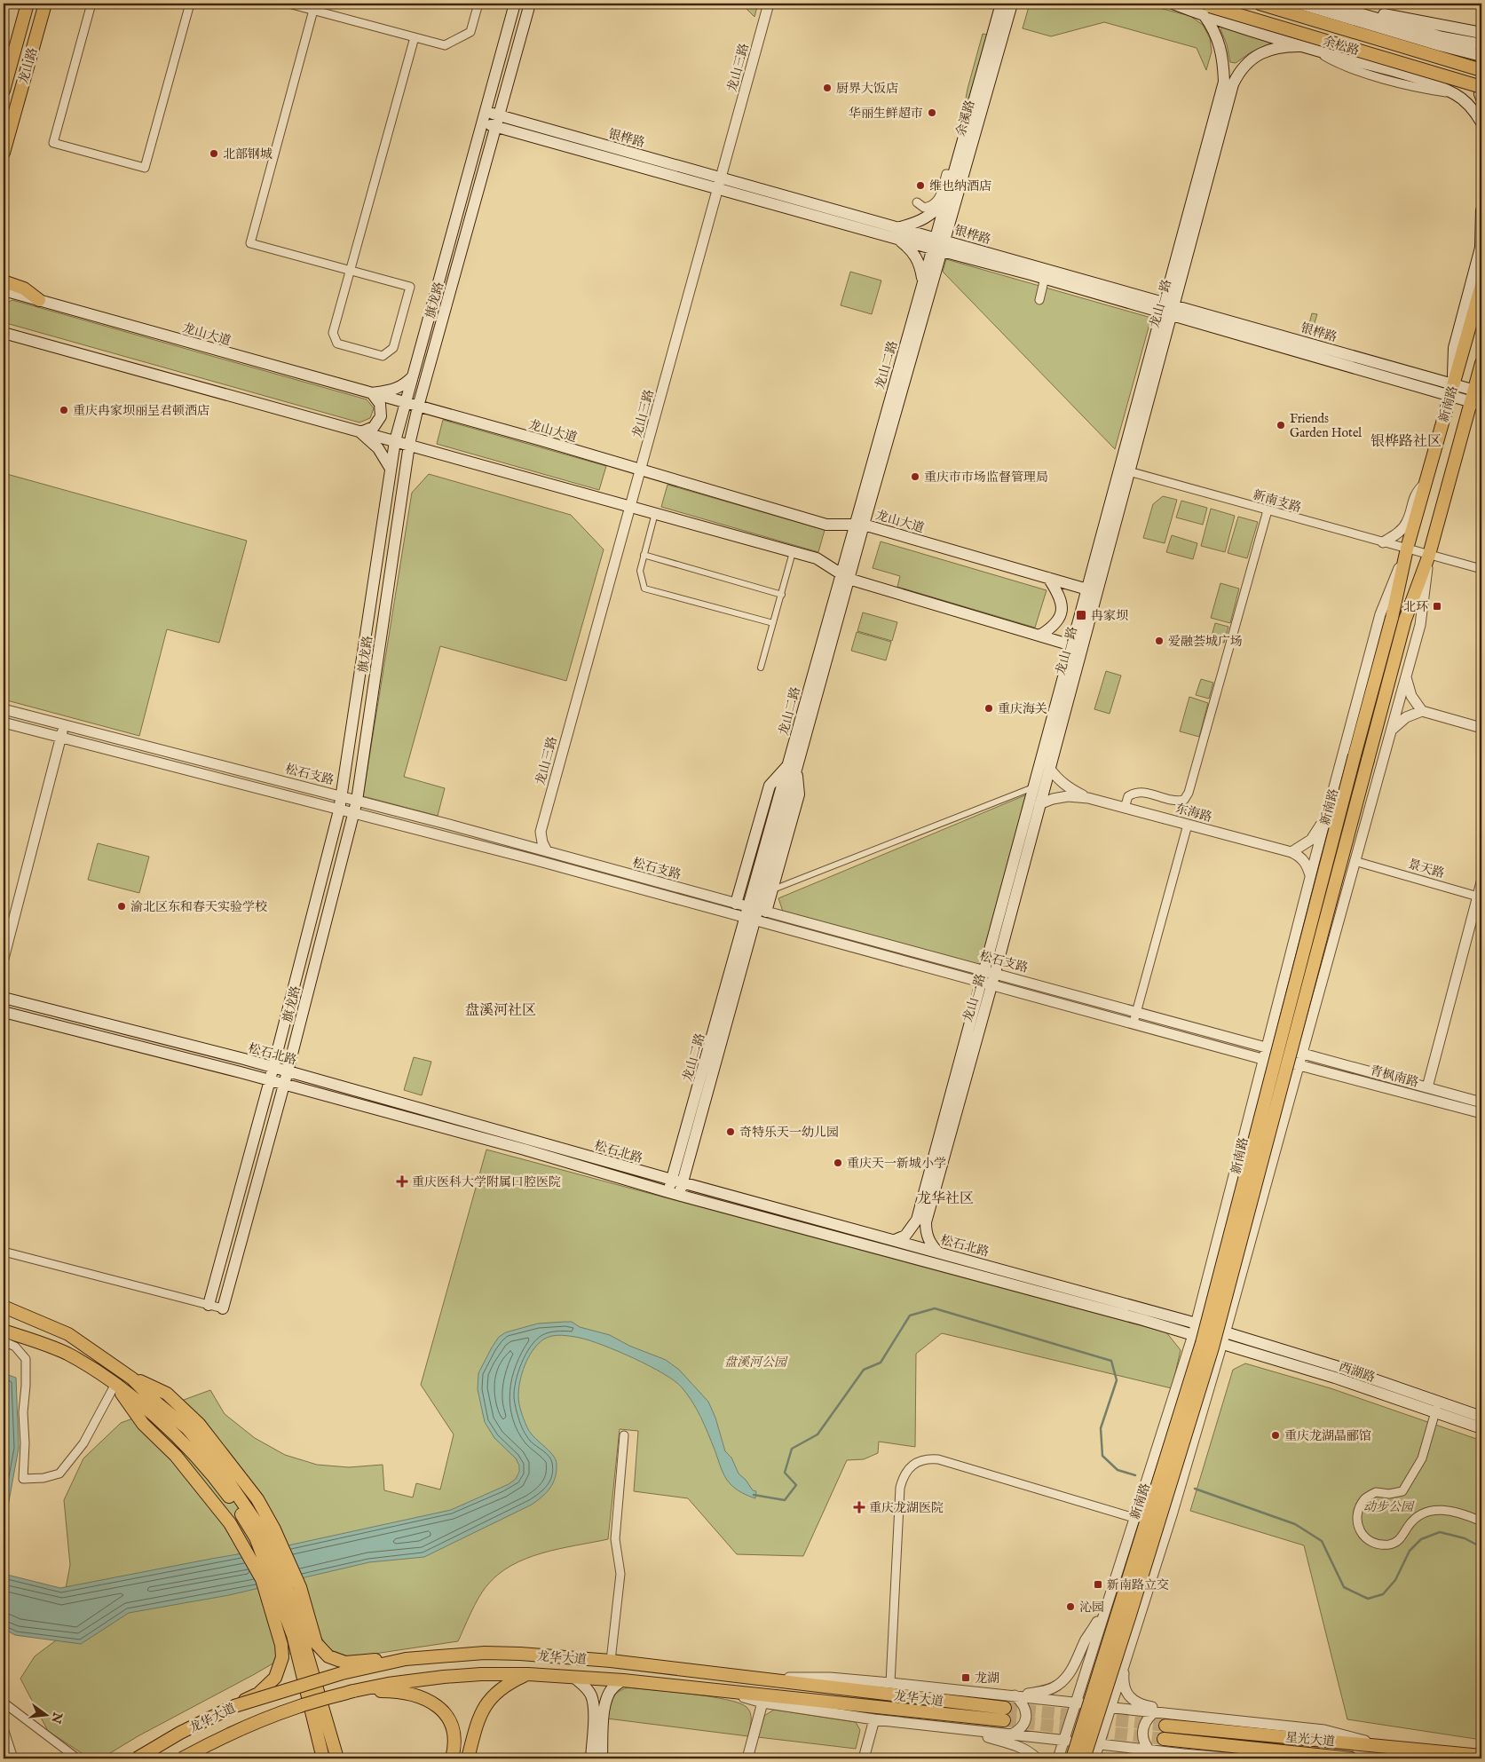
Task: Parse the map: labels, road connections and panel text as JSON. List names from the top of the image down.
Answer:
{
  "streets": {
    "main road": [
      "余松路",
      "龙山路",
      "余溪路",
      "银桦路",
      "旗龙路",
      "龙山一路",
      "龙山大道",
      "龙山二路",
      "新南路",
      "松石北路",
      "西湖路",
      "龙华大道",
      "星光大道"
    ],
    "street": [
      "龙山三路",
      "新南支路",
      "松石支路",
      "东海路",
      "景天路",
      "青枫南路"
    ]
  },
  "crossings": [
    ["余松路", "龙山一路"],
    ["龙山三路", "银桦路"],
    ["龙山三路", "龙山大道"],
    ["余溪路", "银桦路"],
    ["余溪路", "龙山二路"],
    ["银桦路", "旗龙路"],
    ["银桦路", "龙山一路"],
    ["银桦路", "龙山二路"],
    ["银桦路", "新南路"],
    ["旗龙路", "龙山大道"],
    ["旗龙路", "松石支路"],
    ["旗龙路", "松石北路"],
    ["龙山一路", "龙山大道"],
    ["龙山一路", "新南支路"],
    ["龙山一路", "松石支路"],
    ["龙山一路", "东海路"],
    ["龙山一路", "松石北路"],
    ["龙山大道", "龙山二路"],
    ["龙山二路", "松石支路"],
    ["龙山二路", "松石北路"],
    ["新南路", "新南支路"],
    ["新南路", "松石支路"],
    ["新南路", "景天路"],
    ["新南路", "松石北路"],
    ["新南路", "青枫南路"],
    ["新南路", "西湖路"],
    ["松石支路", "青枫南路"],
    ["松石北路", "西湖路"]
  ],
  "districts": ["银桦路社区", "盘溪河社区", "龙华社区"],
  "parks": ["盘溪河公园", "动步公园"],
  "places": {
    "other": [
      "厨界大饭店",
      "华丽生鲜超市",
      "北部钢城",
      "维也纳酒店",
      "重庆冉家坝丽呈君顿酒店",
      "Friends Garden Hotel",
      "重庆市市场监督管理局",
      "爱融荟城广场",
      "重庆海关",
      "渝北区东和春天实验学校",
      "奇特乐天一幼儿园",
      "重庆天一新城小学",
      "重庆龙湖晶郦馆",
      "沁园"
    ],
    "transit": [
      "北环",
      "冉家坝",
      "新南路立交",
      "龙湖"
    ],
    "health": ["重庆医科大学附属口腔医院", "重庆龙湖医院"]
  },
  "north": "right"
}
